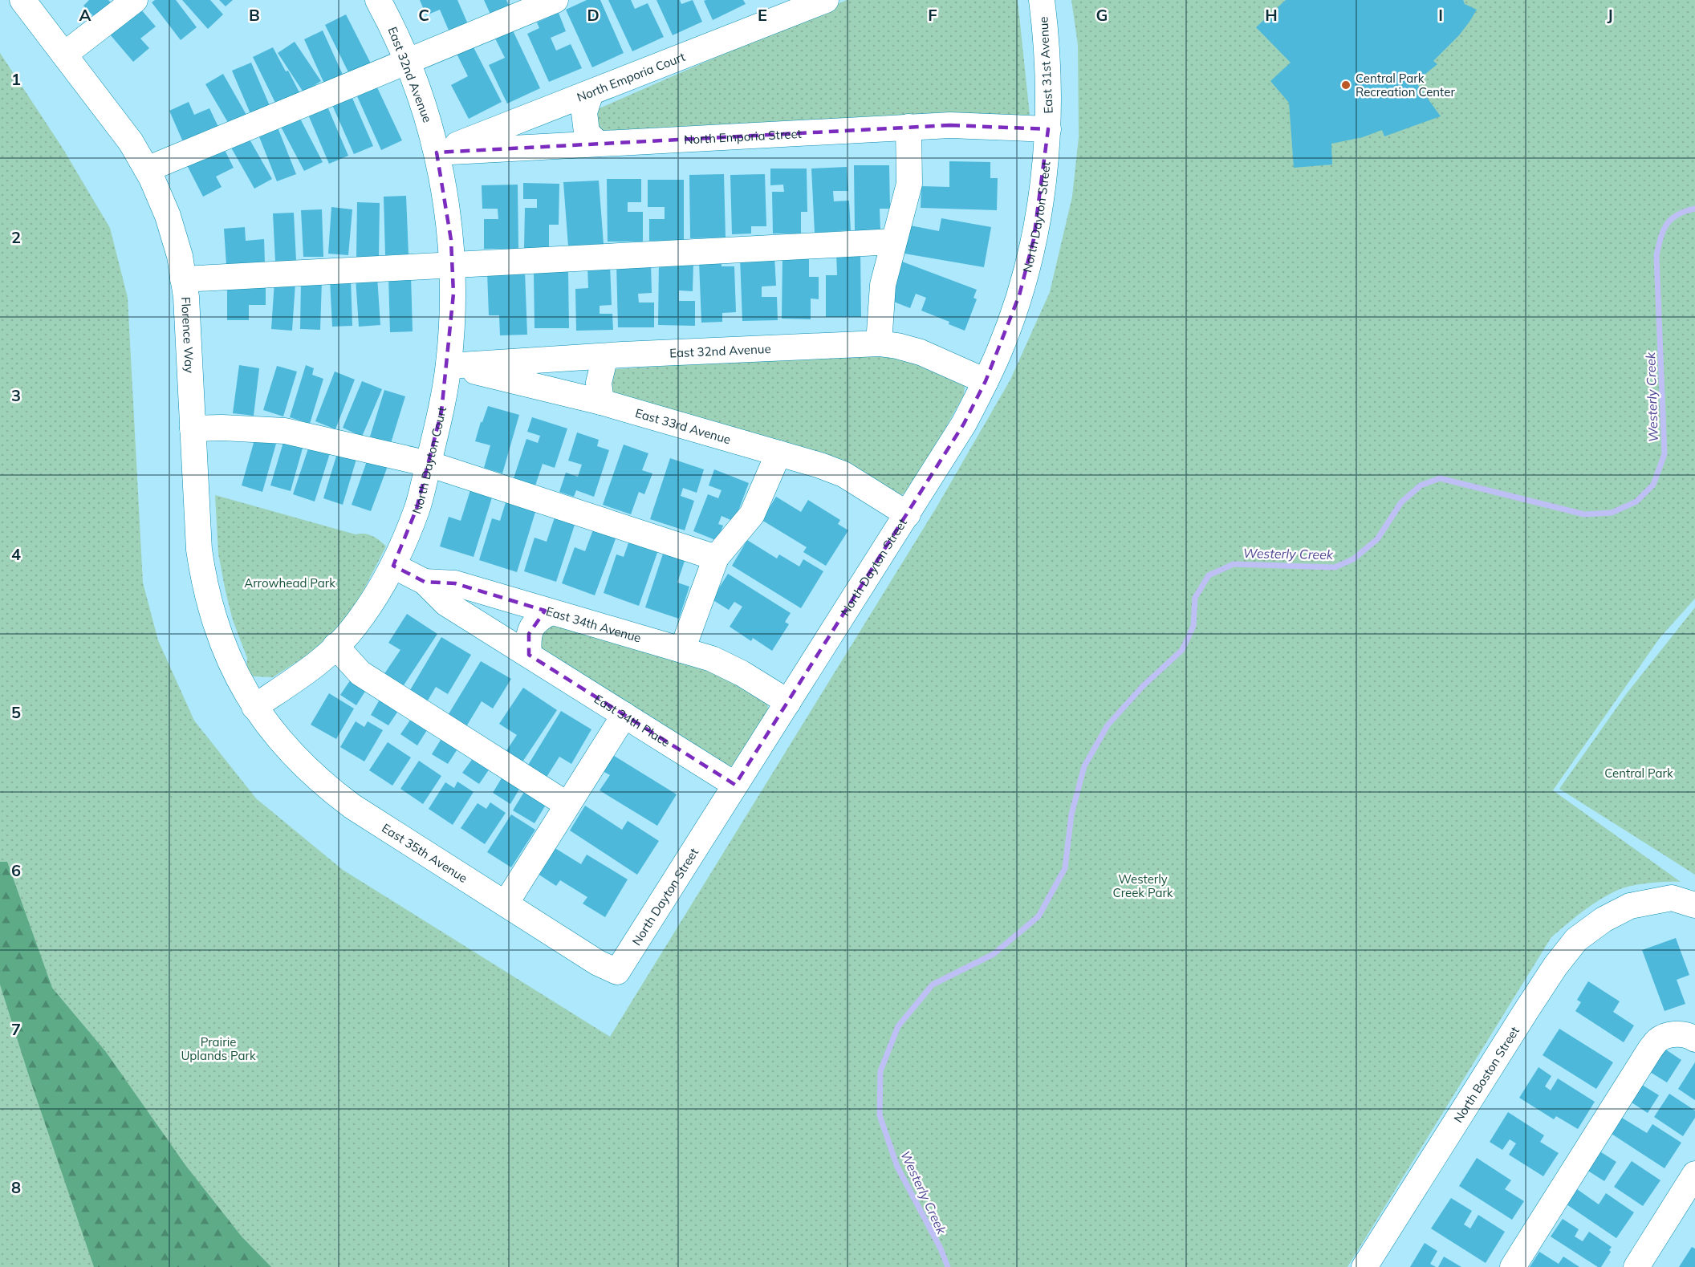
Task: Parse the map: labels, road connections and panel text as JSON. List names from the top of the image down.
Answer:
{
  "streets": {
    "street": [
      "East 31st Avenue",
      "East 32nd Avenue",
      "North Emporia Court",
      "North Emporia Street",
      "North Dayton Street",
      "Florence Way",
      "East 33rd Avenue",
      "North Dayton Court",
      "East 34th Avenue",
      "East 34th Place",
      "East 35th Avenue",
      "North Boston Street"
    ]
  },
  "crossings": [
    ["East 31st Avenue", "North Emporia Street"],
    ["East 31st Avenue", "North Dayton Street"],
    ["East 32nd Avenue", "North Emporia Court"],
    ["East 32nd Avenue", "North Emporia Street"],
    ["East 32nd Avenue", "North Dayton Street"],
    ["East 32nd Avenue", "East 33rd Avenue"],
    ["East 32nd Avenue", "North Dayton Court"],
    ["North Emporia Court", "North Emporia Street"],
    ["North Emporia Court", "North Dayton Court"],
    ["North Emporia Street", "North Dayton Street"],
    ["North Emporia Street", "North Dayton Court"],
    ["North Dayton Street", "East 33rd Avenue"],
    ["North Dayton Street", "East 34th Avenue"],
    ["North Dayton Street", "East 34th Place"],
    ["North Dayton Street", "East 35th Avenue"],
    ["Florence Way", "North Dayton Court"],
    ["Florence Way", "East 35th Avenue"],
    ["East 33rd Avenue", "North Dayton Court"],
    ["North Dayton Court", "East 34th Avenue"],
    ["North Dayton Court", "East 35th Avenue"],
    ["East 34th Avenue", "East 34th Place"]
  ],
  "water": ["Westerly Creek"],
  "parks": [
    "Arrowhead Park",
    "Central Park",
    "Westerly Creek Park",
    "Prairie Uplands Park"
  ],
  "places": ["Central Park Recreation Center"],
  "grid": {
    "columns": [
      "A",
      "B",
      "C",
      "D",
      "E",
      "F",
      "G",
      "H",
      "I",
      "J"
    ],
    "rows": [
      "1",
      "2",
      "3",
      "4",
      "5",
      "6",
      "7",
      "8"
    ]
  }
}
